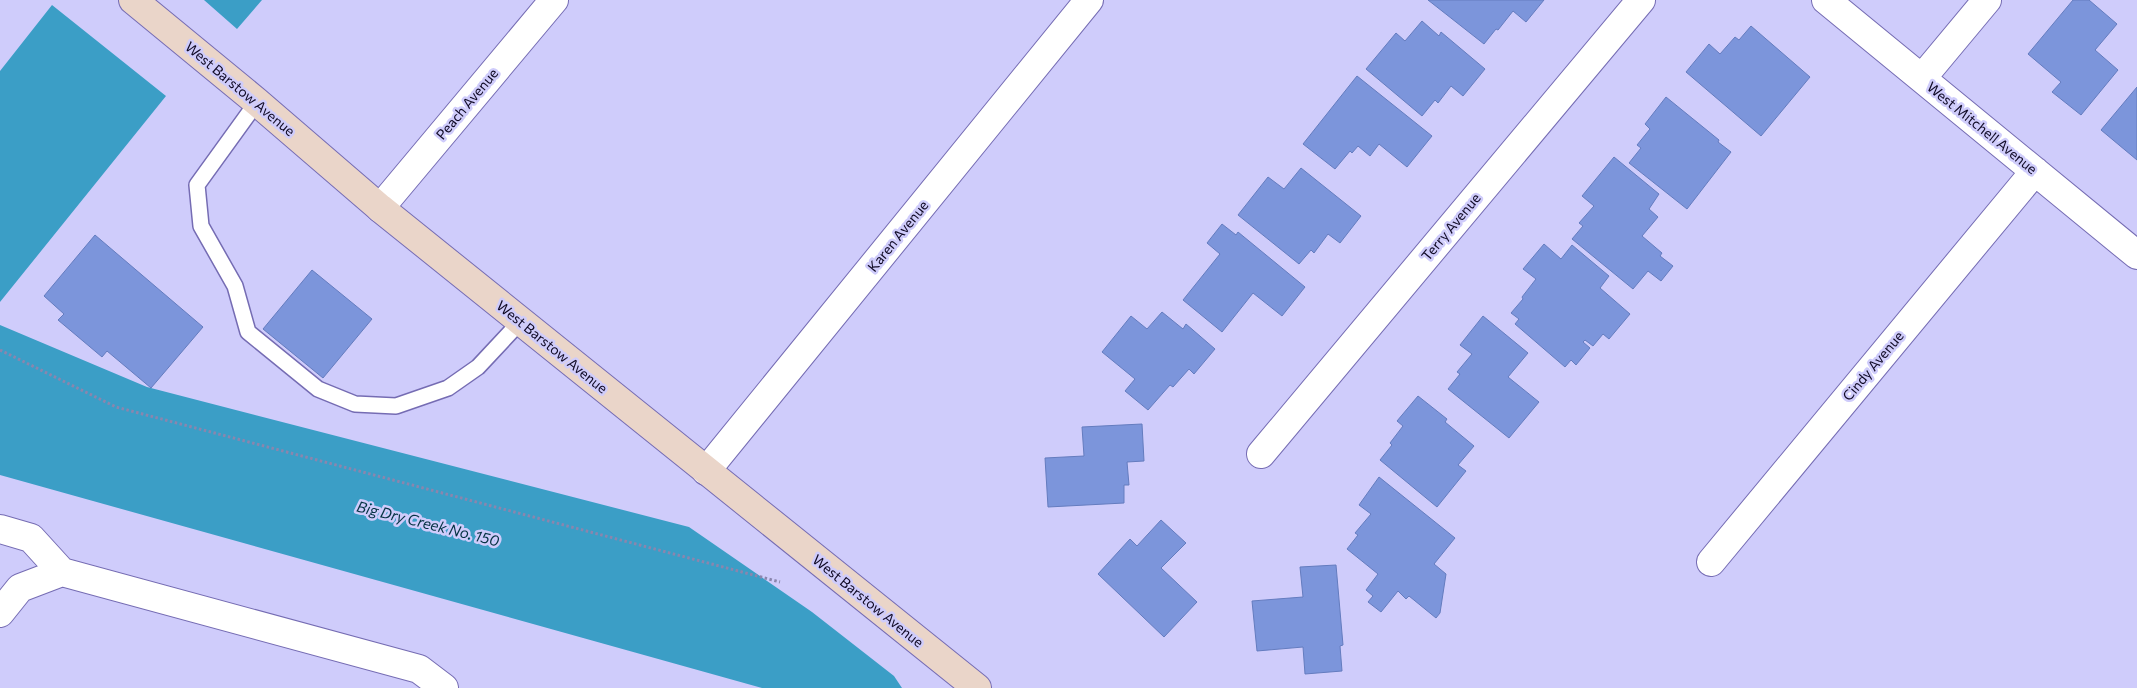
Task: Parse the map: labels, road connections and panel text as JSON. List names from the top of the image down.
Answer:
{
  "streets": {
    "main road": ["West Barstow Avenue"],
    "street": [
      "Peach Avenue",
      "West Mitchell Avenue",
      "Terry Avenue",
      "Karen Avenue",
      "Cindy Avenue"
    ]
  },
  "crossings": [
    ["West Barstow Avenue", "Peach Avenue"],
    ["West Barstow Avenue", "Karen Avenue"],
    ["West Mitchell Avenue", "Cindy Avenue"]
  ],
  "water": ["Big Dry Creek No. 150"]
}
